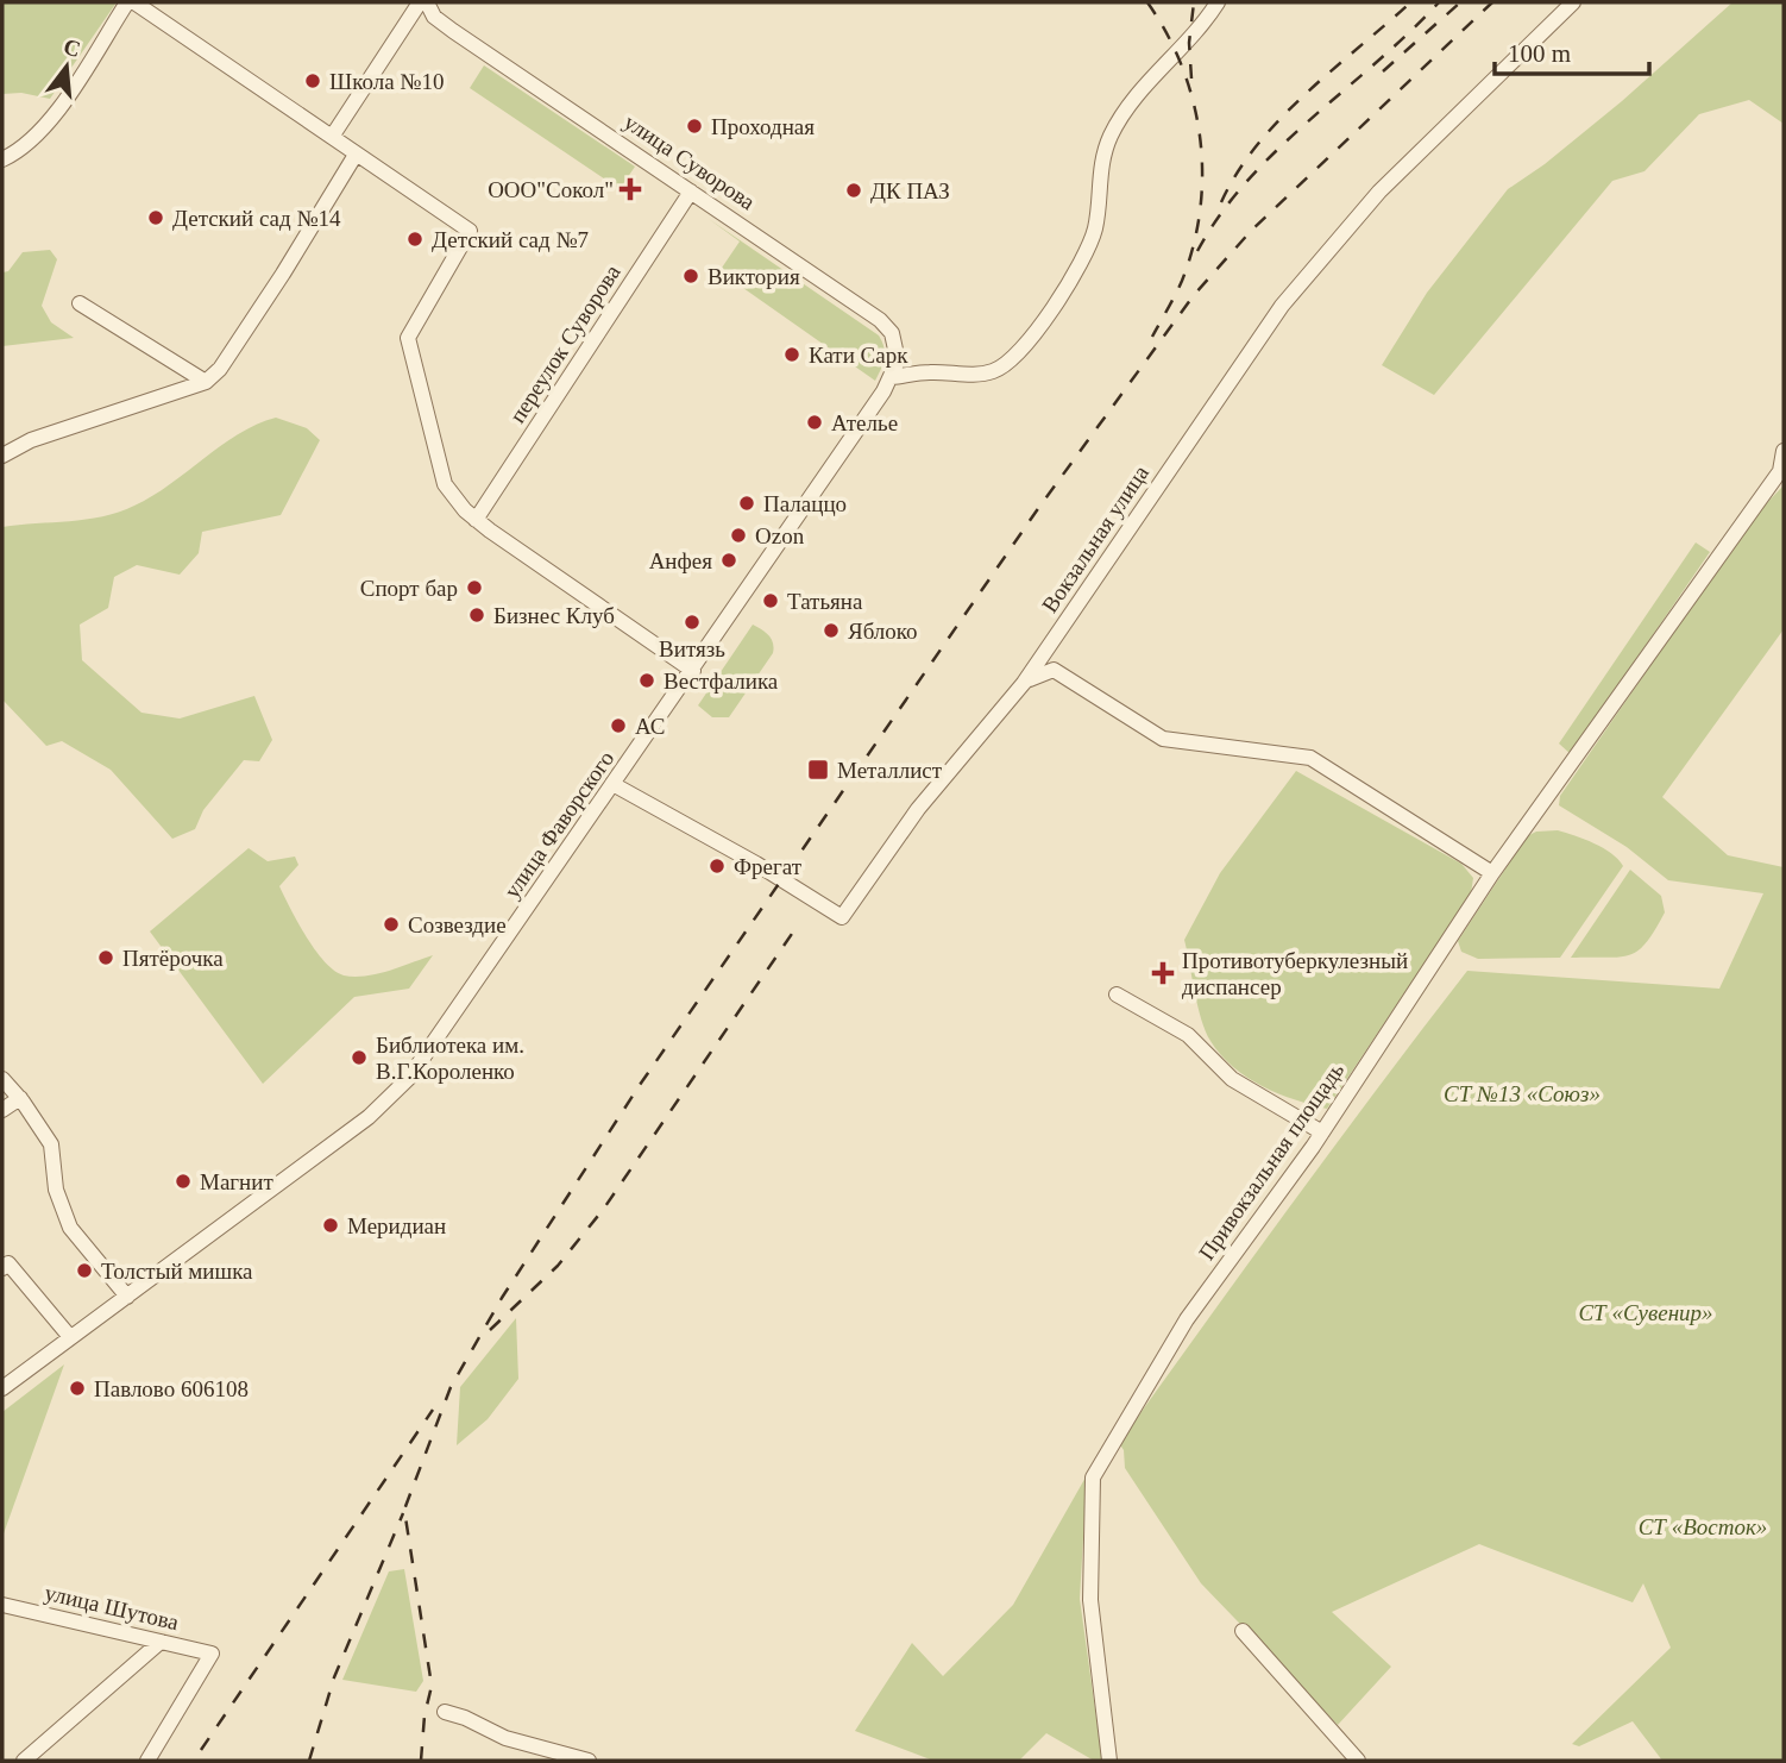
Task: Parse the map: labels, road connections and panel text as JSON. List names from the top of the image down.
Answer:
{
  "streets": {
    "street": [
      "улица Суворова",
      "переулок Суворова",
      "Вокзальная улица",
      "улица Фаворского",
      "Привокзальная площадь",
      "улица Шутова"
    ]
  },
  "crossings": [
    ["улица Суворова", "переулок Суворова"],
    ["улица Суворова", "улица Фаворского"],
    ["Вокзальная улица", "улица Фаворского"]
  ],
  "parks": ["СТ №13 «Союз»", "СТ «Сувенир»", "СТ «Восток»"],
  "places": {
    "other": [
      "Школа №10",
      "Проходная",
      "ДК ПАЗ",
      "Детский сад №14",
      "Детский сад №7",
      "Виктория",
      "Кати Сарк",
      "Ателье",
      "Палаццо",
      "Ozon",
      "Анфея",
      "Спорт бар",
      "Татьяна",
      "Бизнес Клуб",
      "Витязь",
      "Яблоко",
      "Вестфалика",
      "АС",
      "Фрегат",
      "Созвездие",
      "Пятёрочка",
      "Библиотека им. В.Г.Короленко",
      "Магнит",
      "Меридиан",
      "Толстый мишка",
      "Павлово 606108"
    ],
    "health": ["ООО\"Сокол\"", "Противотуберкулезный диспансер"],
    "transit": ["Металлист"]
  },
  "scale_bar": "100 m",
  "north": "top"
}
